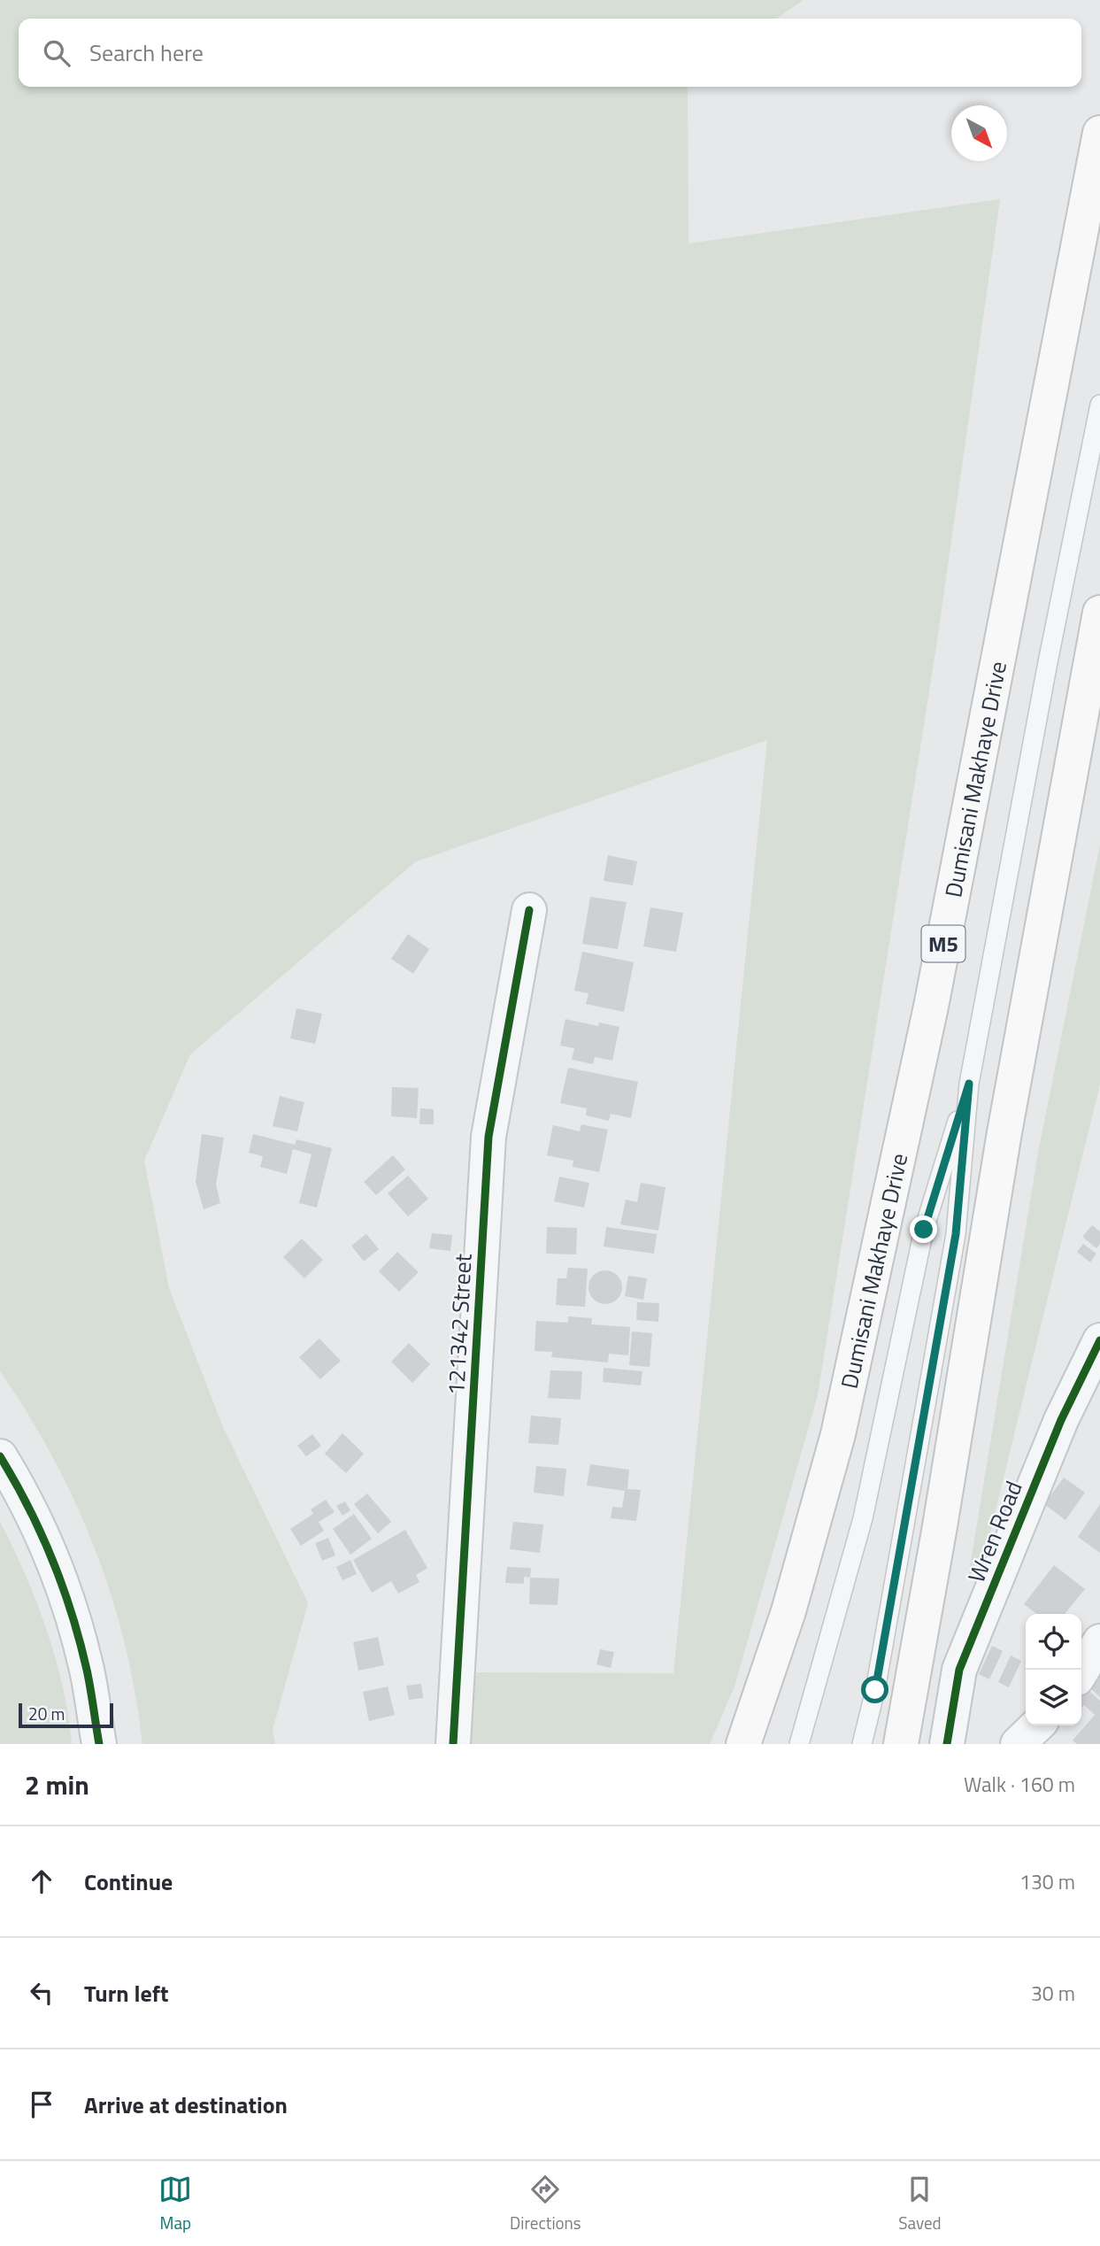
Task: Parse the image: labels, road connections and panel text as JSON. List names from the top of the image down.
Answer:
{
  "streets": {
    "main road": ["Dumisani Makhaye Drive", "M5"],
    "street": ["121342 Street", "Wren Road"]
  },
  "scale_bar": "20 m",
  "north": "bottom right",
  "page": {
    "search": "Search here",
    "scale": "20 m",
    "heading": ["2 min", "Walk · 160 m"],
    "list": [
      ["Continue", "130 m"],
      ["Turn left", "30 m"],
      "Arrive at destination"
    ],
    "nav": ["Map", "Directions", "Saved"]
  }
}
